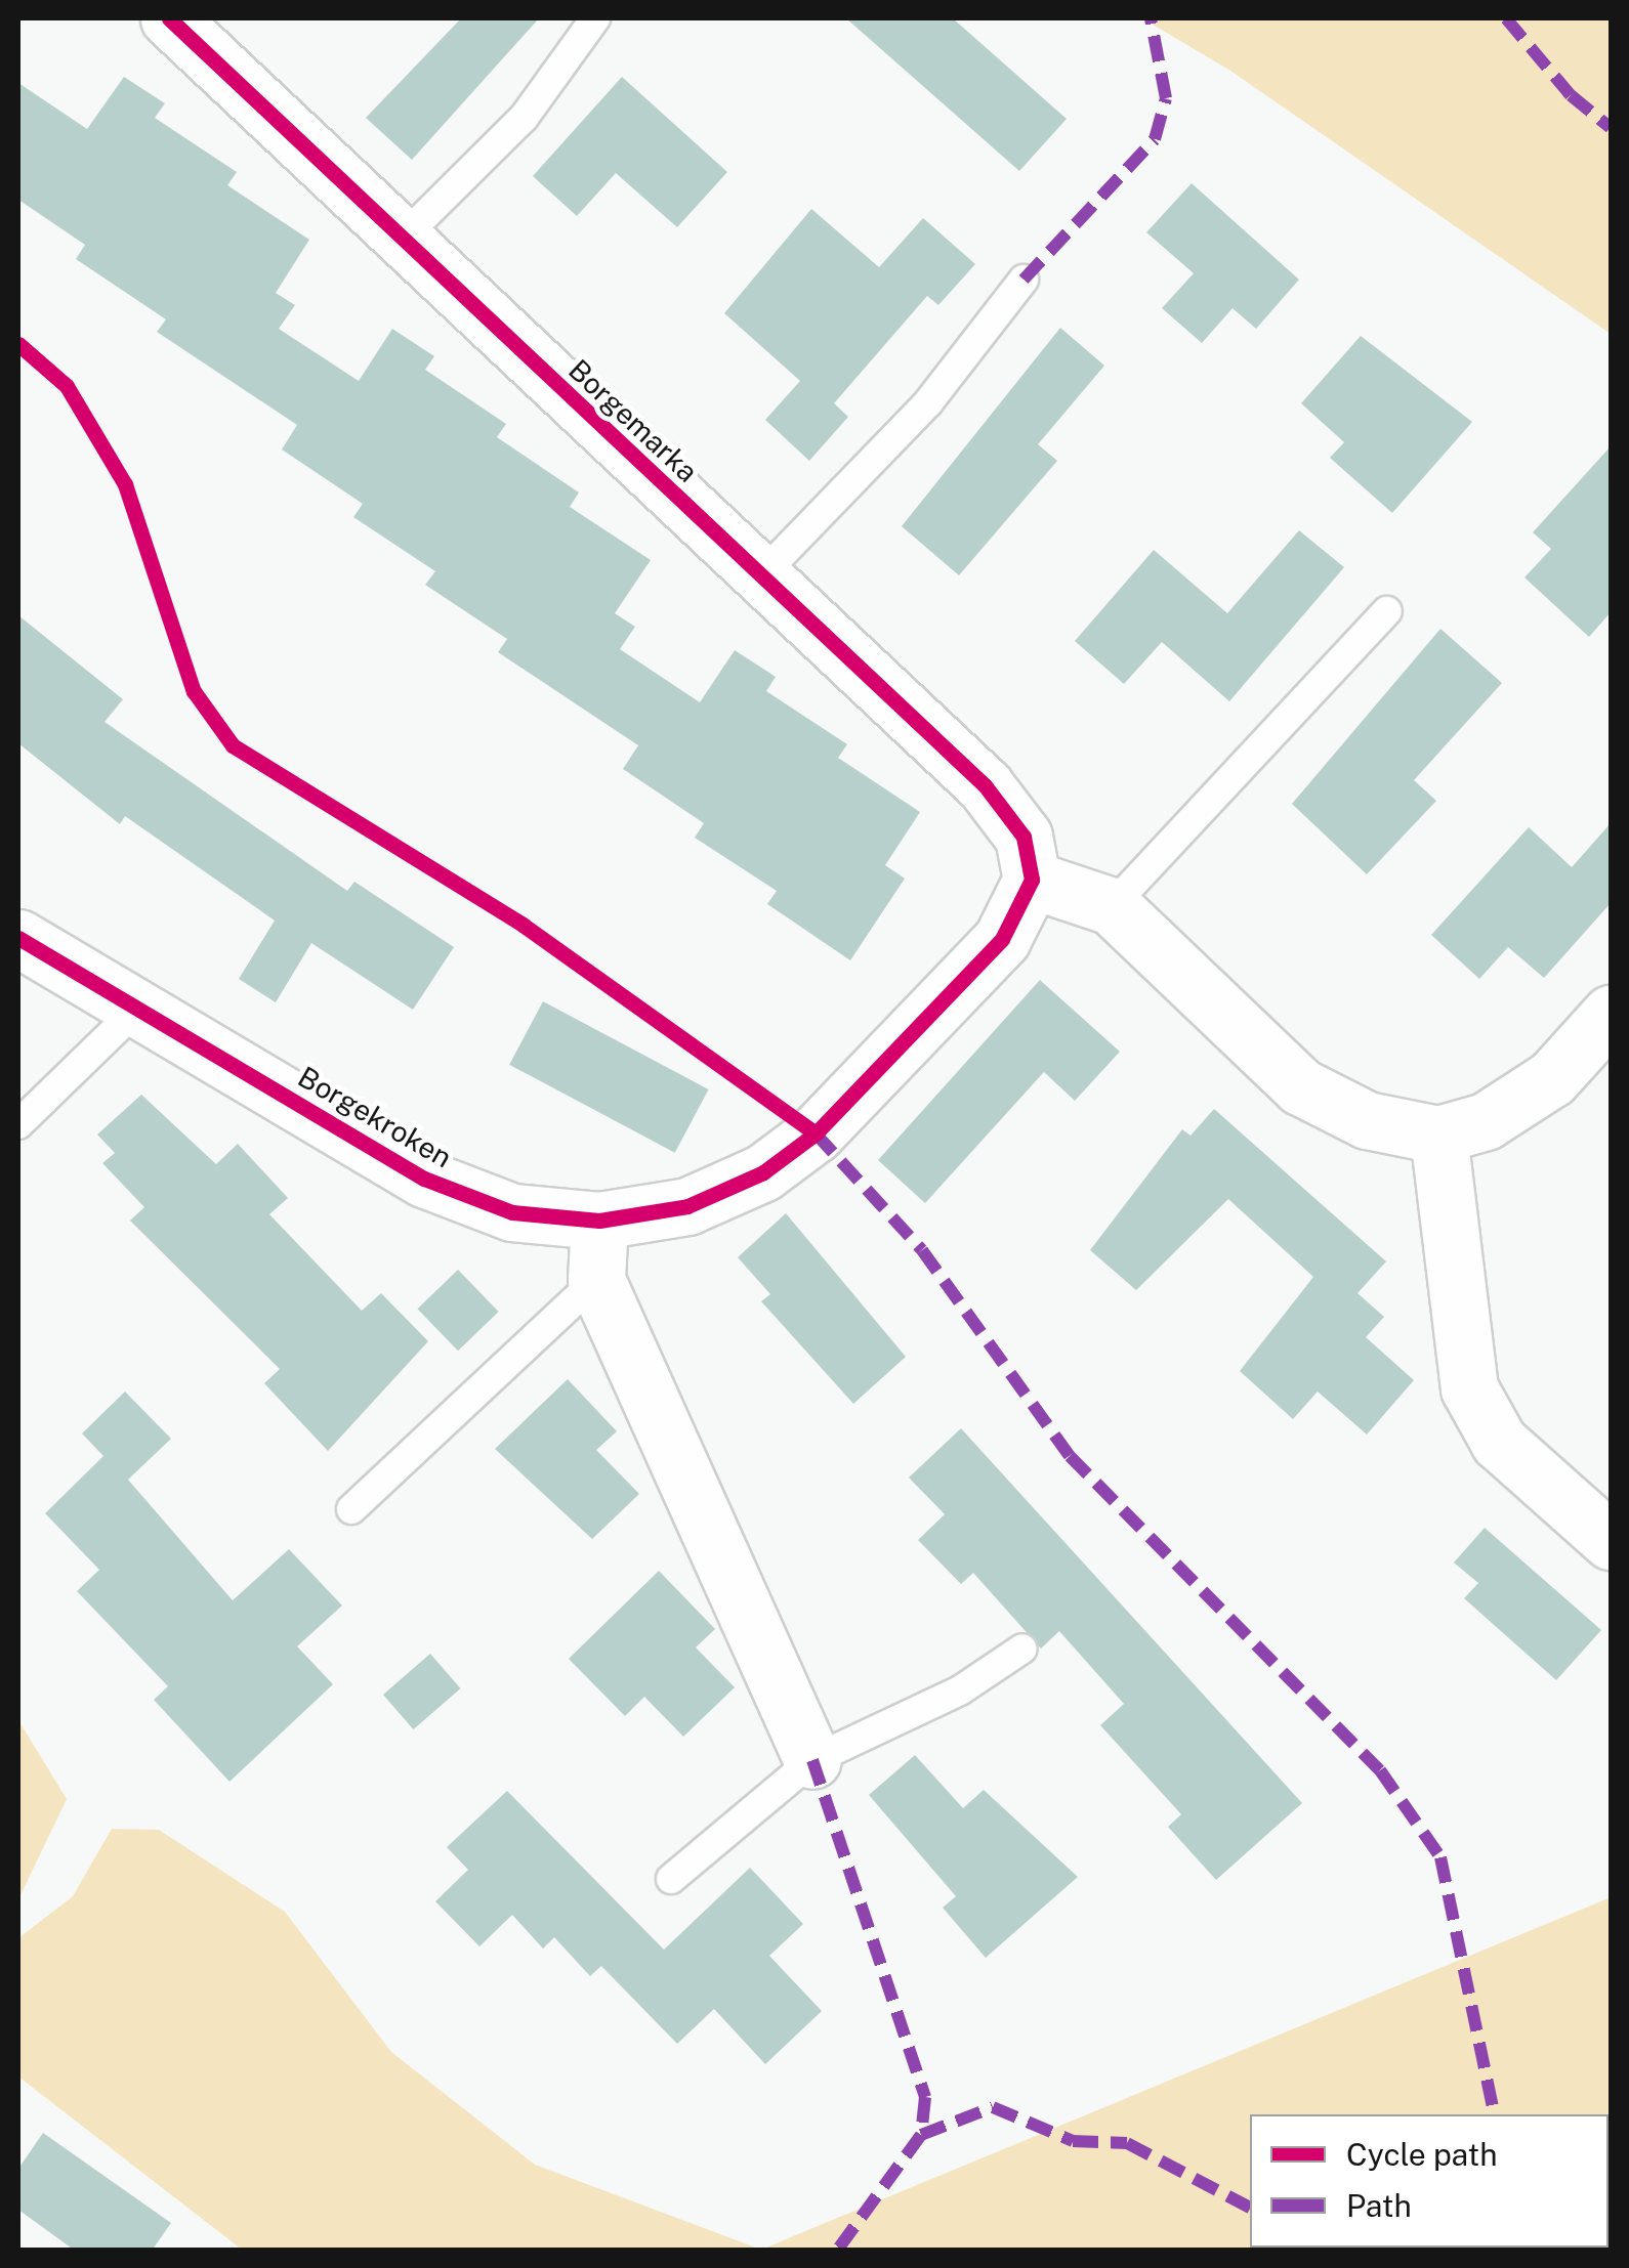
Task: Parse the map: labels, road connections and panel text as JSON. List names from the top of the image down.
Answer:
{
  "streets": {
    "street": ["Borgemarka", "Borgekroken"]
  },
  "crossings": [
    ["Borgemarka", "Borgekroken"]
  ],
  "legend": ["Cycle path", "Path"]
}
